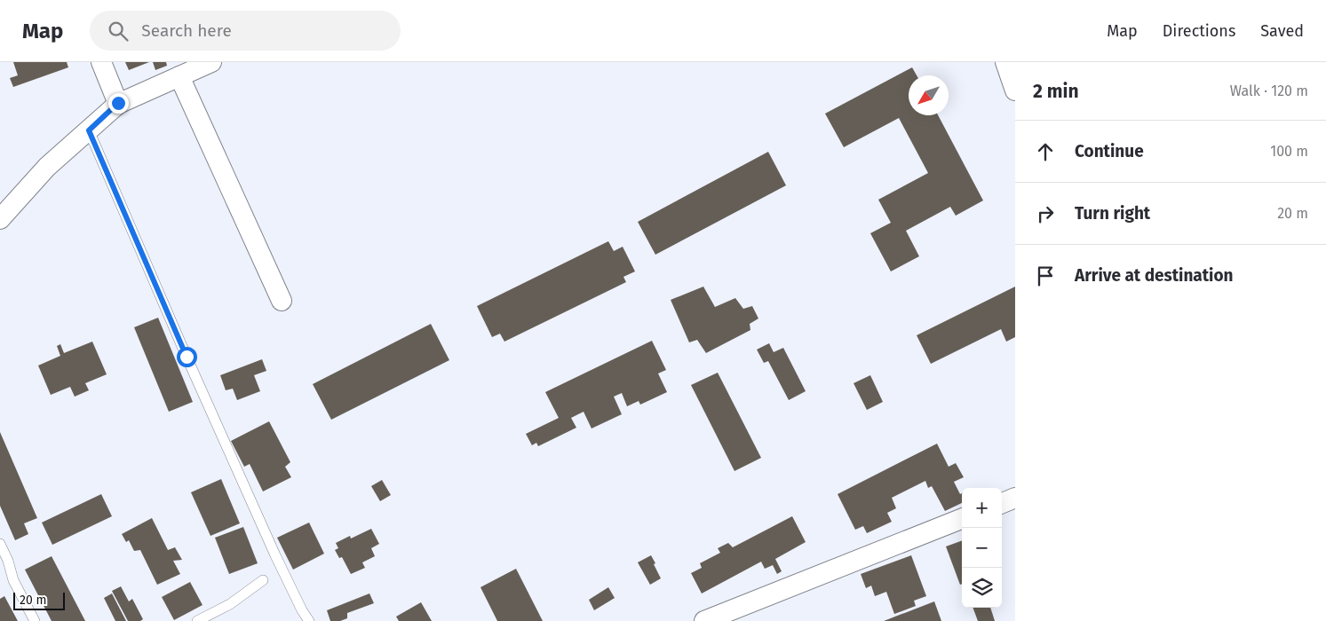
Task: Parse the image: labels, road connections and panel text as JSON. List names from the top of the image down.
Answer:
{
  "scale_bar": "20 m",
  "north": "bottom left",
  "page": {
    "header": "Map",
    "search": "Search here",
    "nav": ["Map", "Directions", "Saved"],
    "heading": ["2 min", "Walk · 120 m"],
    "list": [
      ["Continue", "100 m"],
      ["Turn right", "20 m"],
      "Arrive at destination"
    ],
    "map_buttons": ["+", "−"],
    "scale": "20 m"
  }
}
